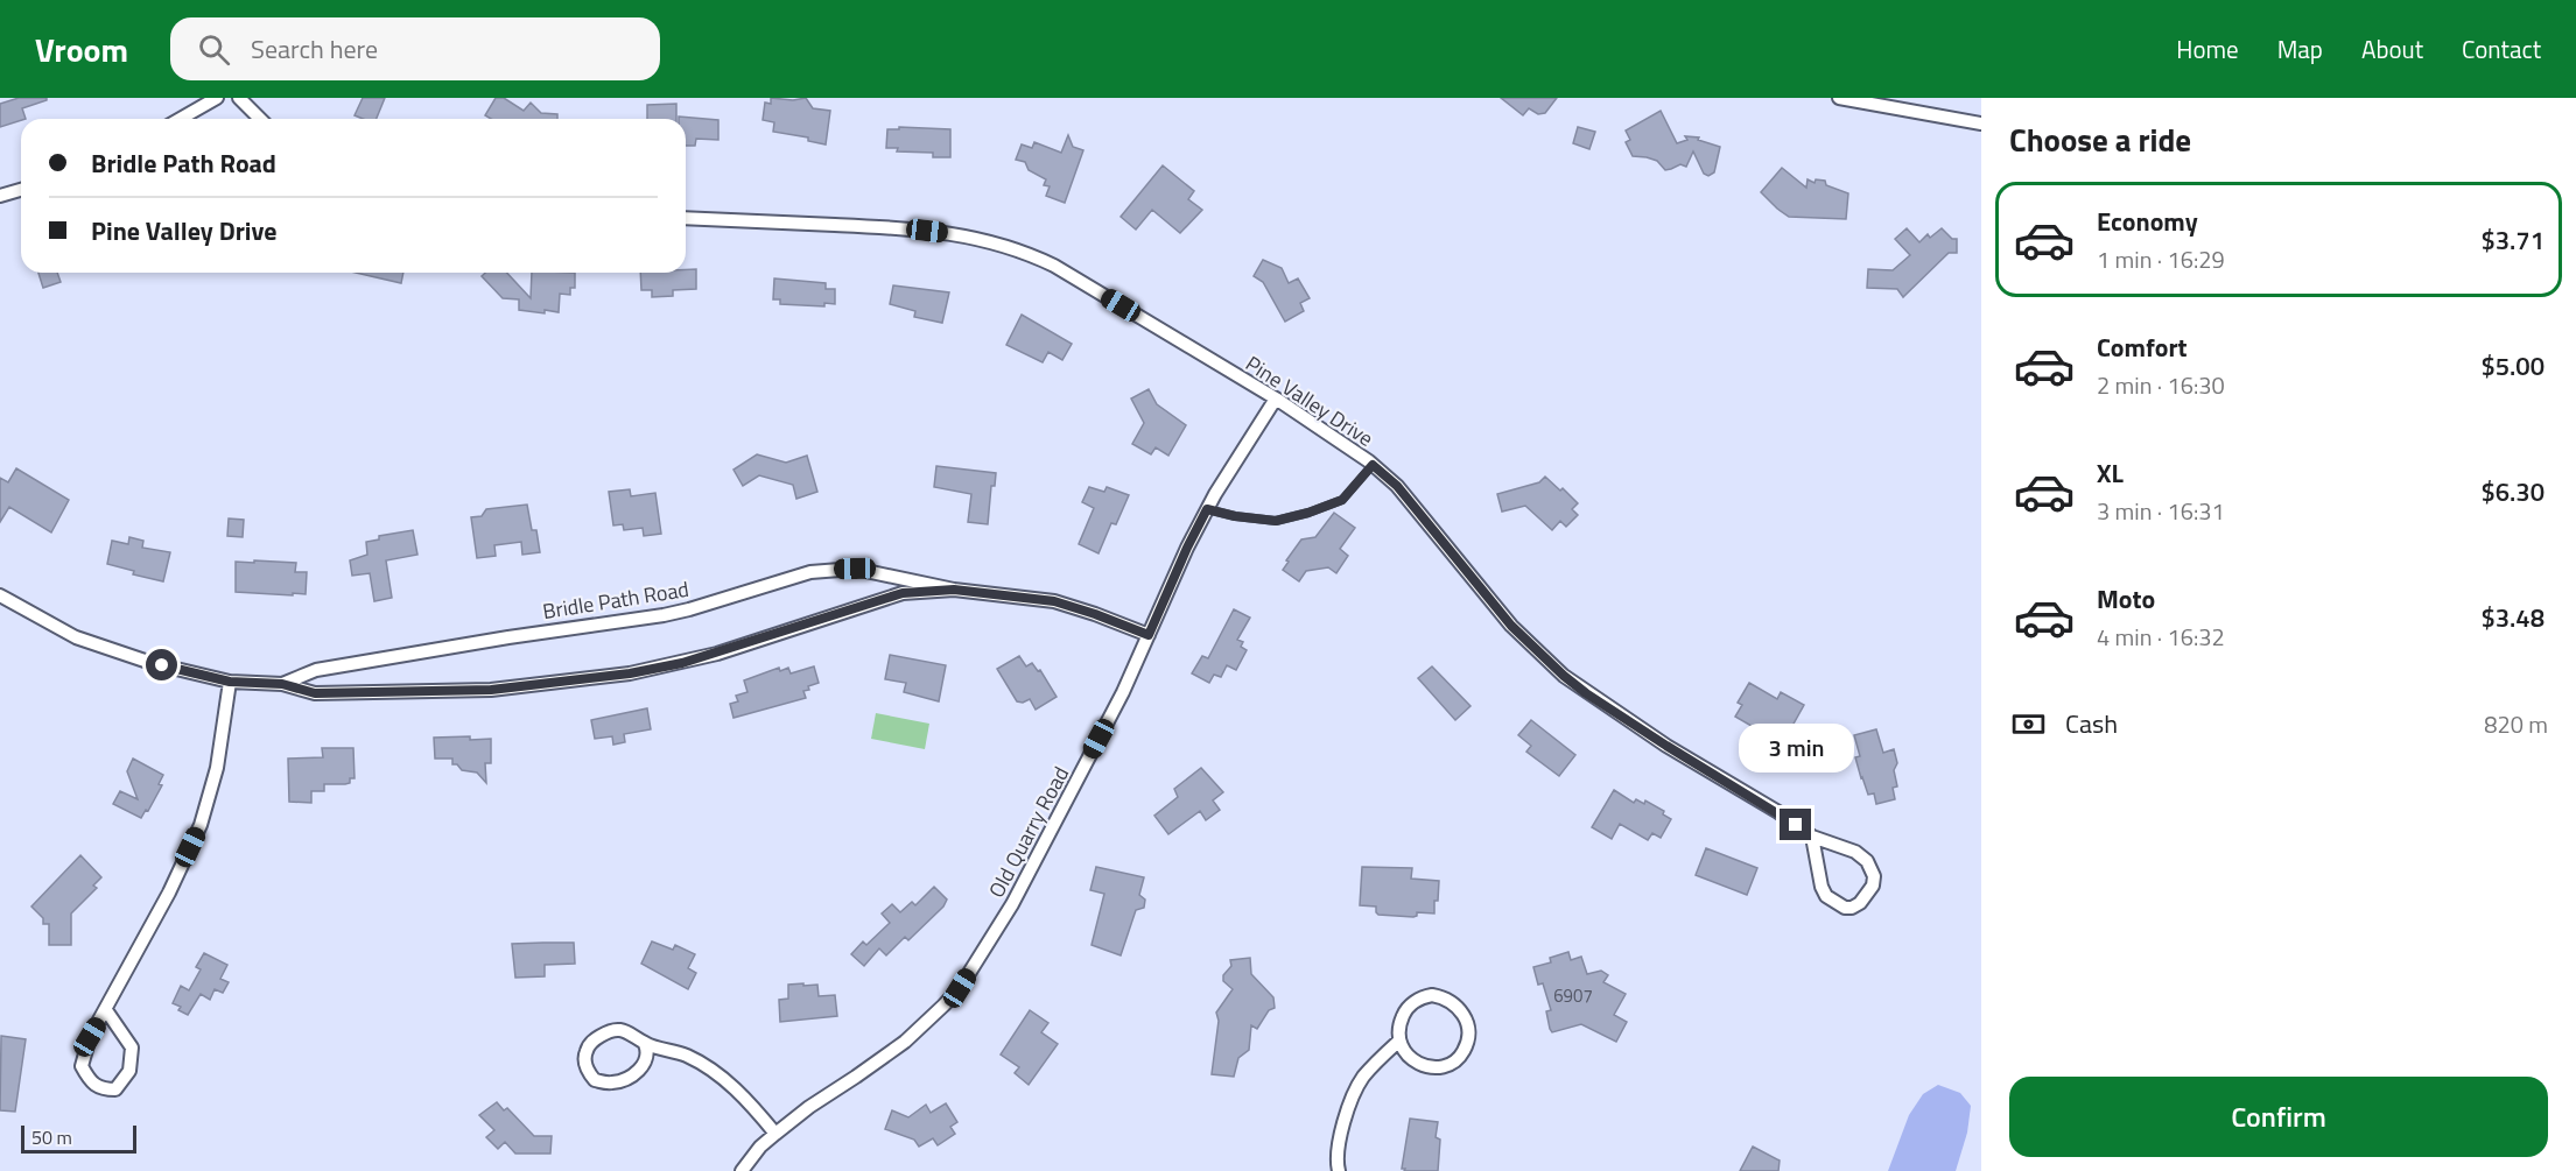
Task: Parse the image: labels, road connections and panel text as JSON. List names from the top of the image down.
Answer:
{
  "streets": {
    "street": ["Pine Valley Drive", "Bridle Path Road", "Old Quarry Road"]
  },
  "crossings": [
    ["Pine Valley Drive", "Old Quarry Road"],
    ["Bridle Path Road", "Old Quarry Road"]
  ],
  "house_numbers": ["6907"],
  "scale_bar": "50 m",
  "page": {
    "header": "Vroom",
    "search": "Search here",
    "nav": [
      "Home",
      "Map",
      "About",
      "Contact"
    ],
    "heading": "Choose a ride",
    "banner": ["Bridle Path Road", "Pine Valley Drive"],
    "list": [
      {
        "name": "Economy",
        "note": "1 min · 16:29",
        "value": "$3.71"
      },
      {
        "name": "Comfort",
        "note": "2 min · 16:30",
        "value": "$5.00"
      },
      {
        "name": "XL",
        "note": "3 min · 16:31",
        "value": "$6.30"
      },
      {
        "name": "Moto",
        "note": "4 min · 16:32",
        "value": "$3.48"
      }
    ],
    "pay": ["Cash", "820 m"],
    "bubble": "3 min",
    "buttons": "Confirm",
    "scale": "50 m"
  }
}
